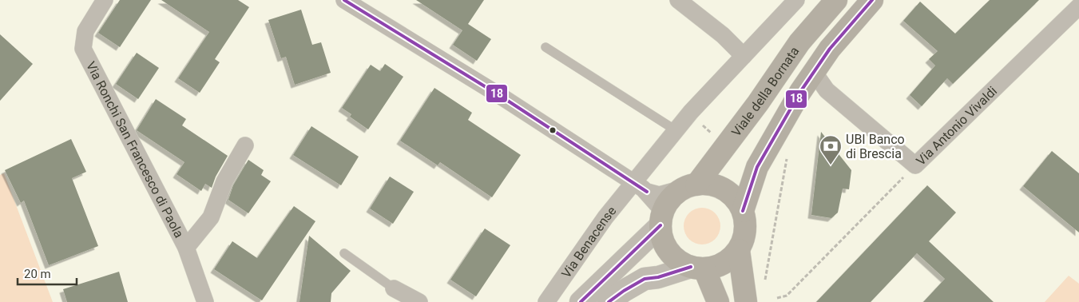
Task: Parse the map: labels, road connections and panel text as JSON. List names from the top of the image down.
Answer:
{
  "streets": {
    "main road": ["Viale della Bornata"],
    "street": ["Via Antonio Vivaldi", "Via Ronchi San Francesco di Paola", "Via Benacense"]
  },
  "places": {
    "bank": ["UBI Banco di Brescia"]
  },
  "lines": ["transit line 18"],
  "scale_bar": "20 m"
}
